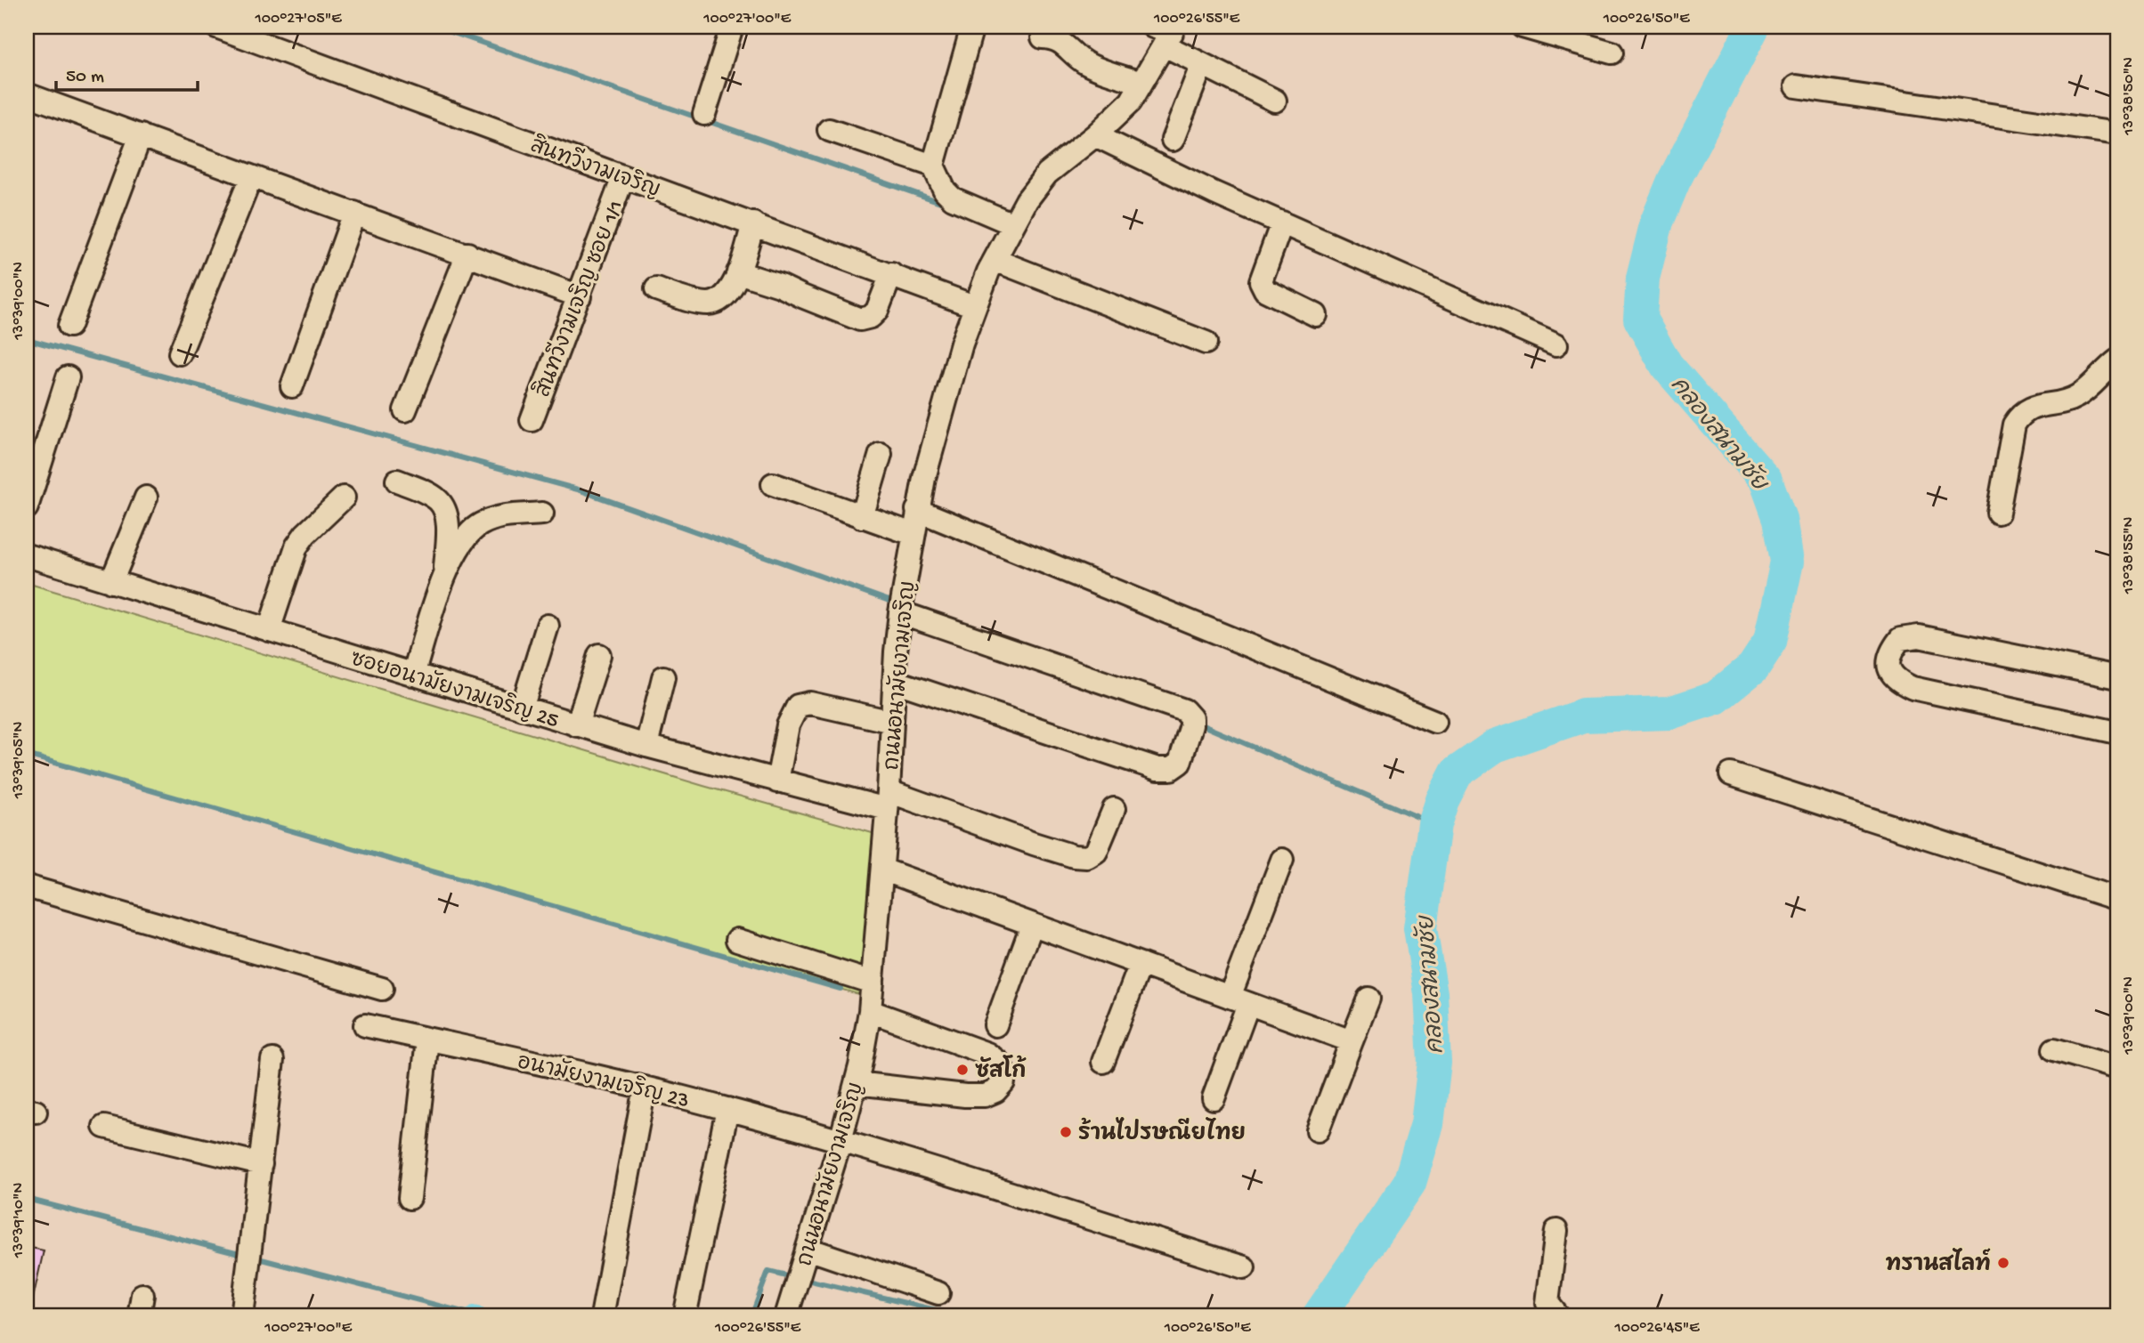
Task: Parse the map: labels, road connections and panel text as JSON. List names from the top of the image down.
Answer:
{
  "streets": {
    "street": [
      "สินทวีงามเจริญ",
      "สินทวีงามเจริญ ซอย 1/1",
      "ถนนอนามัยงามเจริญ",
      "ซอยอนามัยงามเจริญ 25",
      "อนามัยงามเจริญ 23"
    ]
  },
  "crossings": [
    ["สินทวีงามเจริญ", "สินทวีงามเจริญ ซอย 1/1"],
    ["สินทวีงามเจริญ", "ถนนอนามัยงามเจริญ"],
    ["ถนนอนามัยงามเจริญ", "ซอยอนามัยงามเจริญ 25"],
    ["ถนนอนามัยงามเจริญ", "อนามัยงามเจริญ 23"]
  ],
  "water": ["คลองสนามชัย"],
  "places": ["ซัสโก้", "ร้านไปรษณียไทย", "ทรานสไลท์"],
  "scale_bar": "50 m",
  "coordinates": [
    "100°27'05\"E",
    "100°27'00\"E",
    "100°26'55\"E",
    "100°26'50\"E",
    "13°38'50\"N",
    "13°39'00\"N",
    "13°38'55\"N",
    "13°39'05\"N",
    "13°39'10\"N",
    "100°26'45\"E"
  ]
}
